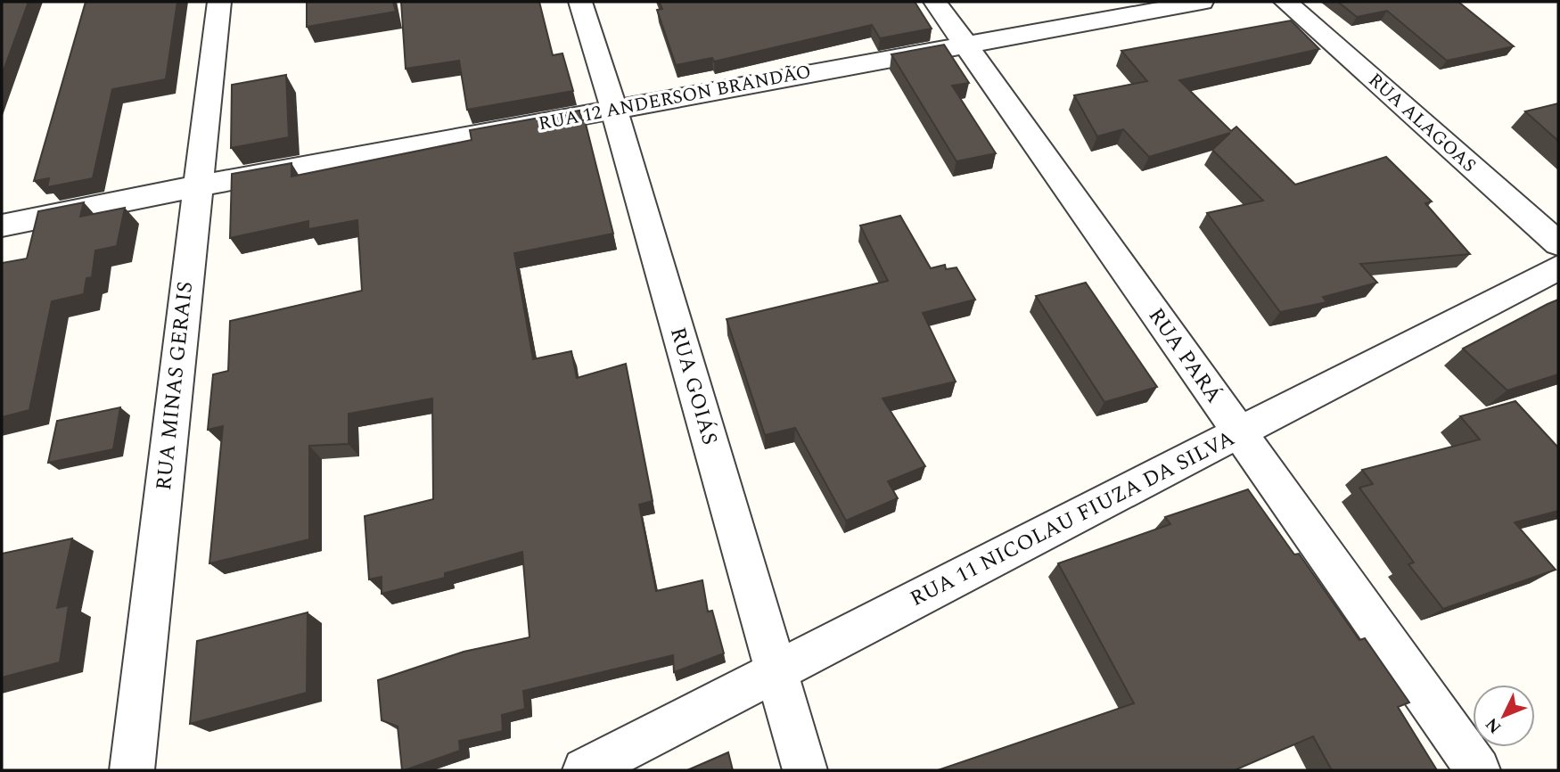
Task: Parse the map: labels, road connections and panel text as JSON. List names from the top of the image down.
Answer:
{
  "streets": {
    "street": [
      "RUA 12 ANDERSON BRANDÃO",
      "RUA ALAGOAS",
      "RUA PARÁ",
      "RUA MINAS GERAIS",
      "RUA GOIÁS",
      "RUA 11 NICOLAU FIUZA DA SILVA"
    ]
  },
  "crossings": [
    ["RUA 12 ANDERSON BRANDÃO", "RUA PARÁ"],
    ["RUA 12 ANDERSON BRANDÃO", "RUA MINAS GERAIS"],
    ["RUA 12 ANDERSON BRANDÃO", "RUA GOIÁS"],
    ["RUA PARÁ", "RUA 11 NICOLAU FIUZA DA SILVA"],
    ["RUA GOIÁS", "RUA 11 NICOLAU FIUZA DA SILVA"]
  ],
  "north": "bottom left"
}
